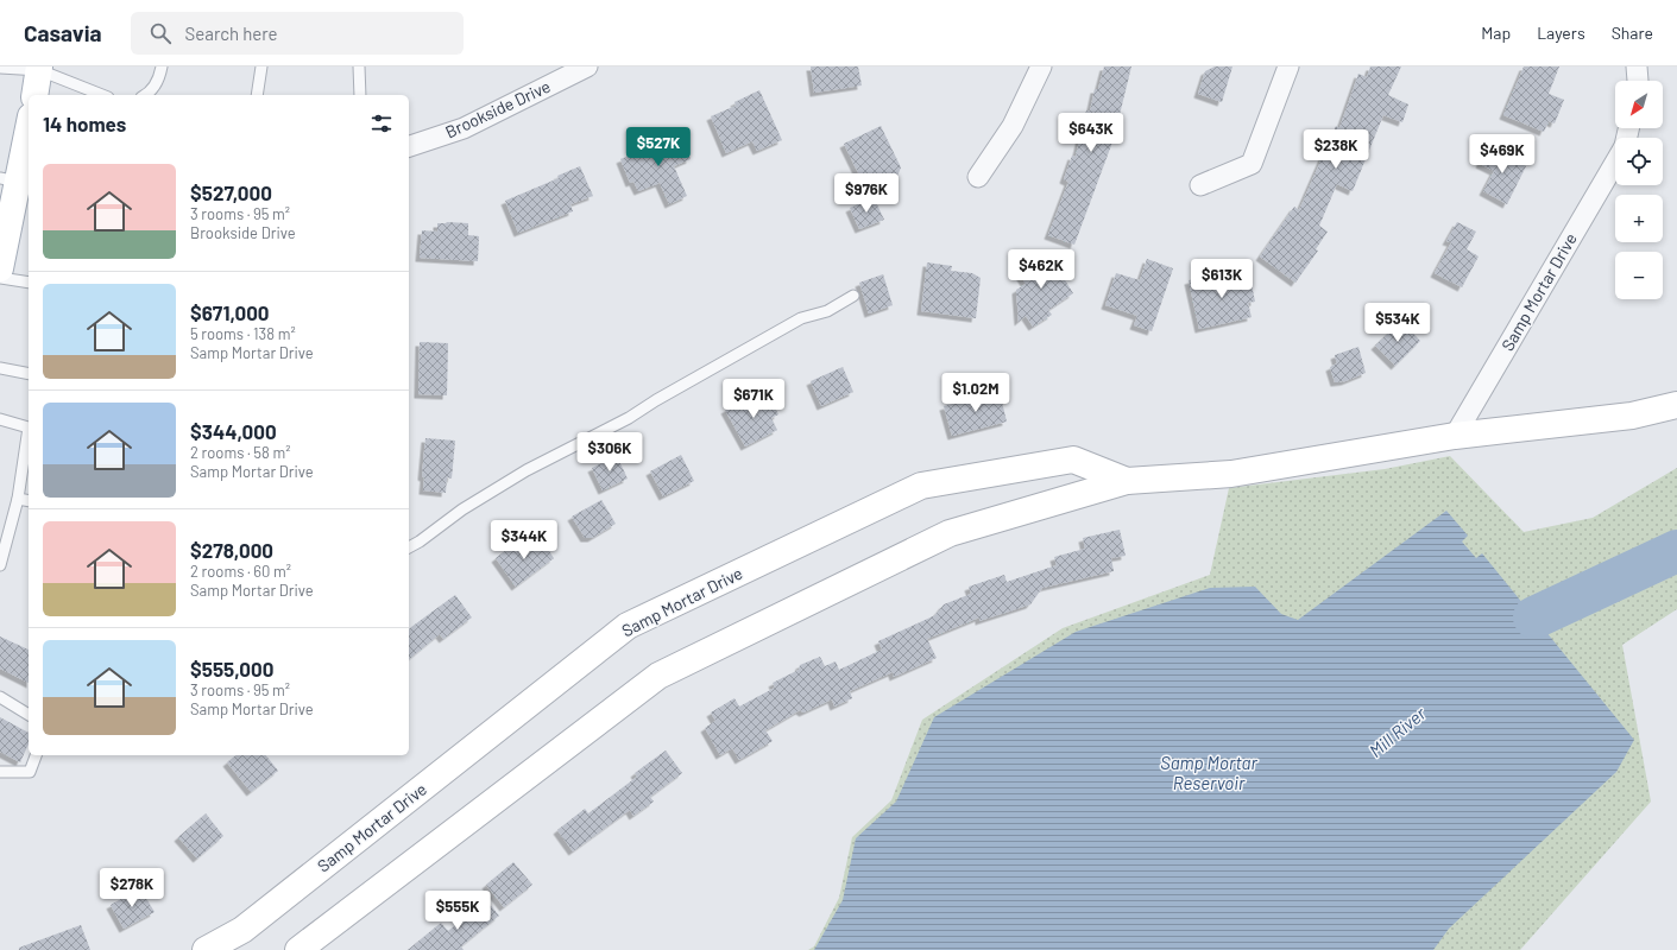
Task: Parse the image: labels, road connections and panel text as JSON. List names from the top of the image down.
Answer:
{
  "streets": {
    "main road": ["Samp Mortar Drive"],
    "street": ["Brookside Drive"]
  },
  "water": ["Mill River", "Samp Mortar Reservoir"],
  "north": "bottom left",
  "page": {
    "header": "Casavia",
    "search": "Search here",
    "nav": ["Map", "Layers", "Share"],
    "map_buttons": ["+", "−"],
    "heading": "14 homes",
    "price": [
      "$643K",
      "$527K",
      "$238K",
      "$469K",
      "$976K",
      "$462K",
      "$613K",
      "$534K",
      "$1.02M",
      "$671K",
      "$306K",
      "$344K",
      "$278K",
      "$555K"
    ],
    "list": [
      {
        "name": "$527,000",
        "note": "3 rooms · 95 m² · Brookside Drive"
      },
      {
        "name": "$671,000",
        "note": "5 rooms · 138 m² · Samp Mortar Drive"
      },
      {
        "name": "$344,000",
        "note": "2 rooms · 58 m² · Samp Mortar Drive"
      },
      {
        "name": "$278,000",
        "note": "2 rooms · 60 m² · Samp Mortar Drive"
      },
      {
        "name": "$555,000",
        "note": "3 rooms · 95 m² · Samp Mortar Drive"
      }
    ]
  }
}
